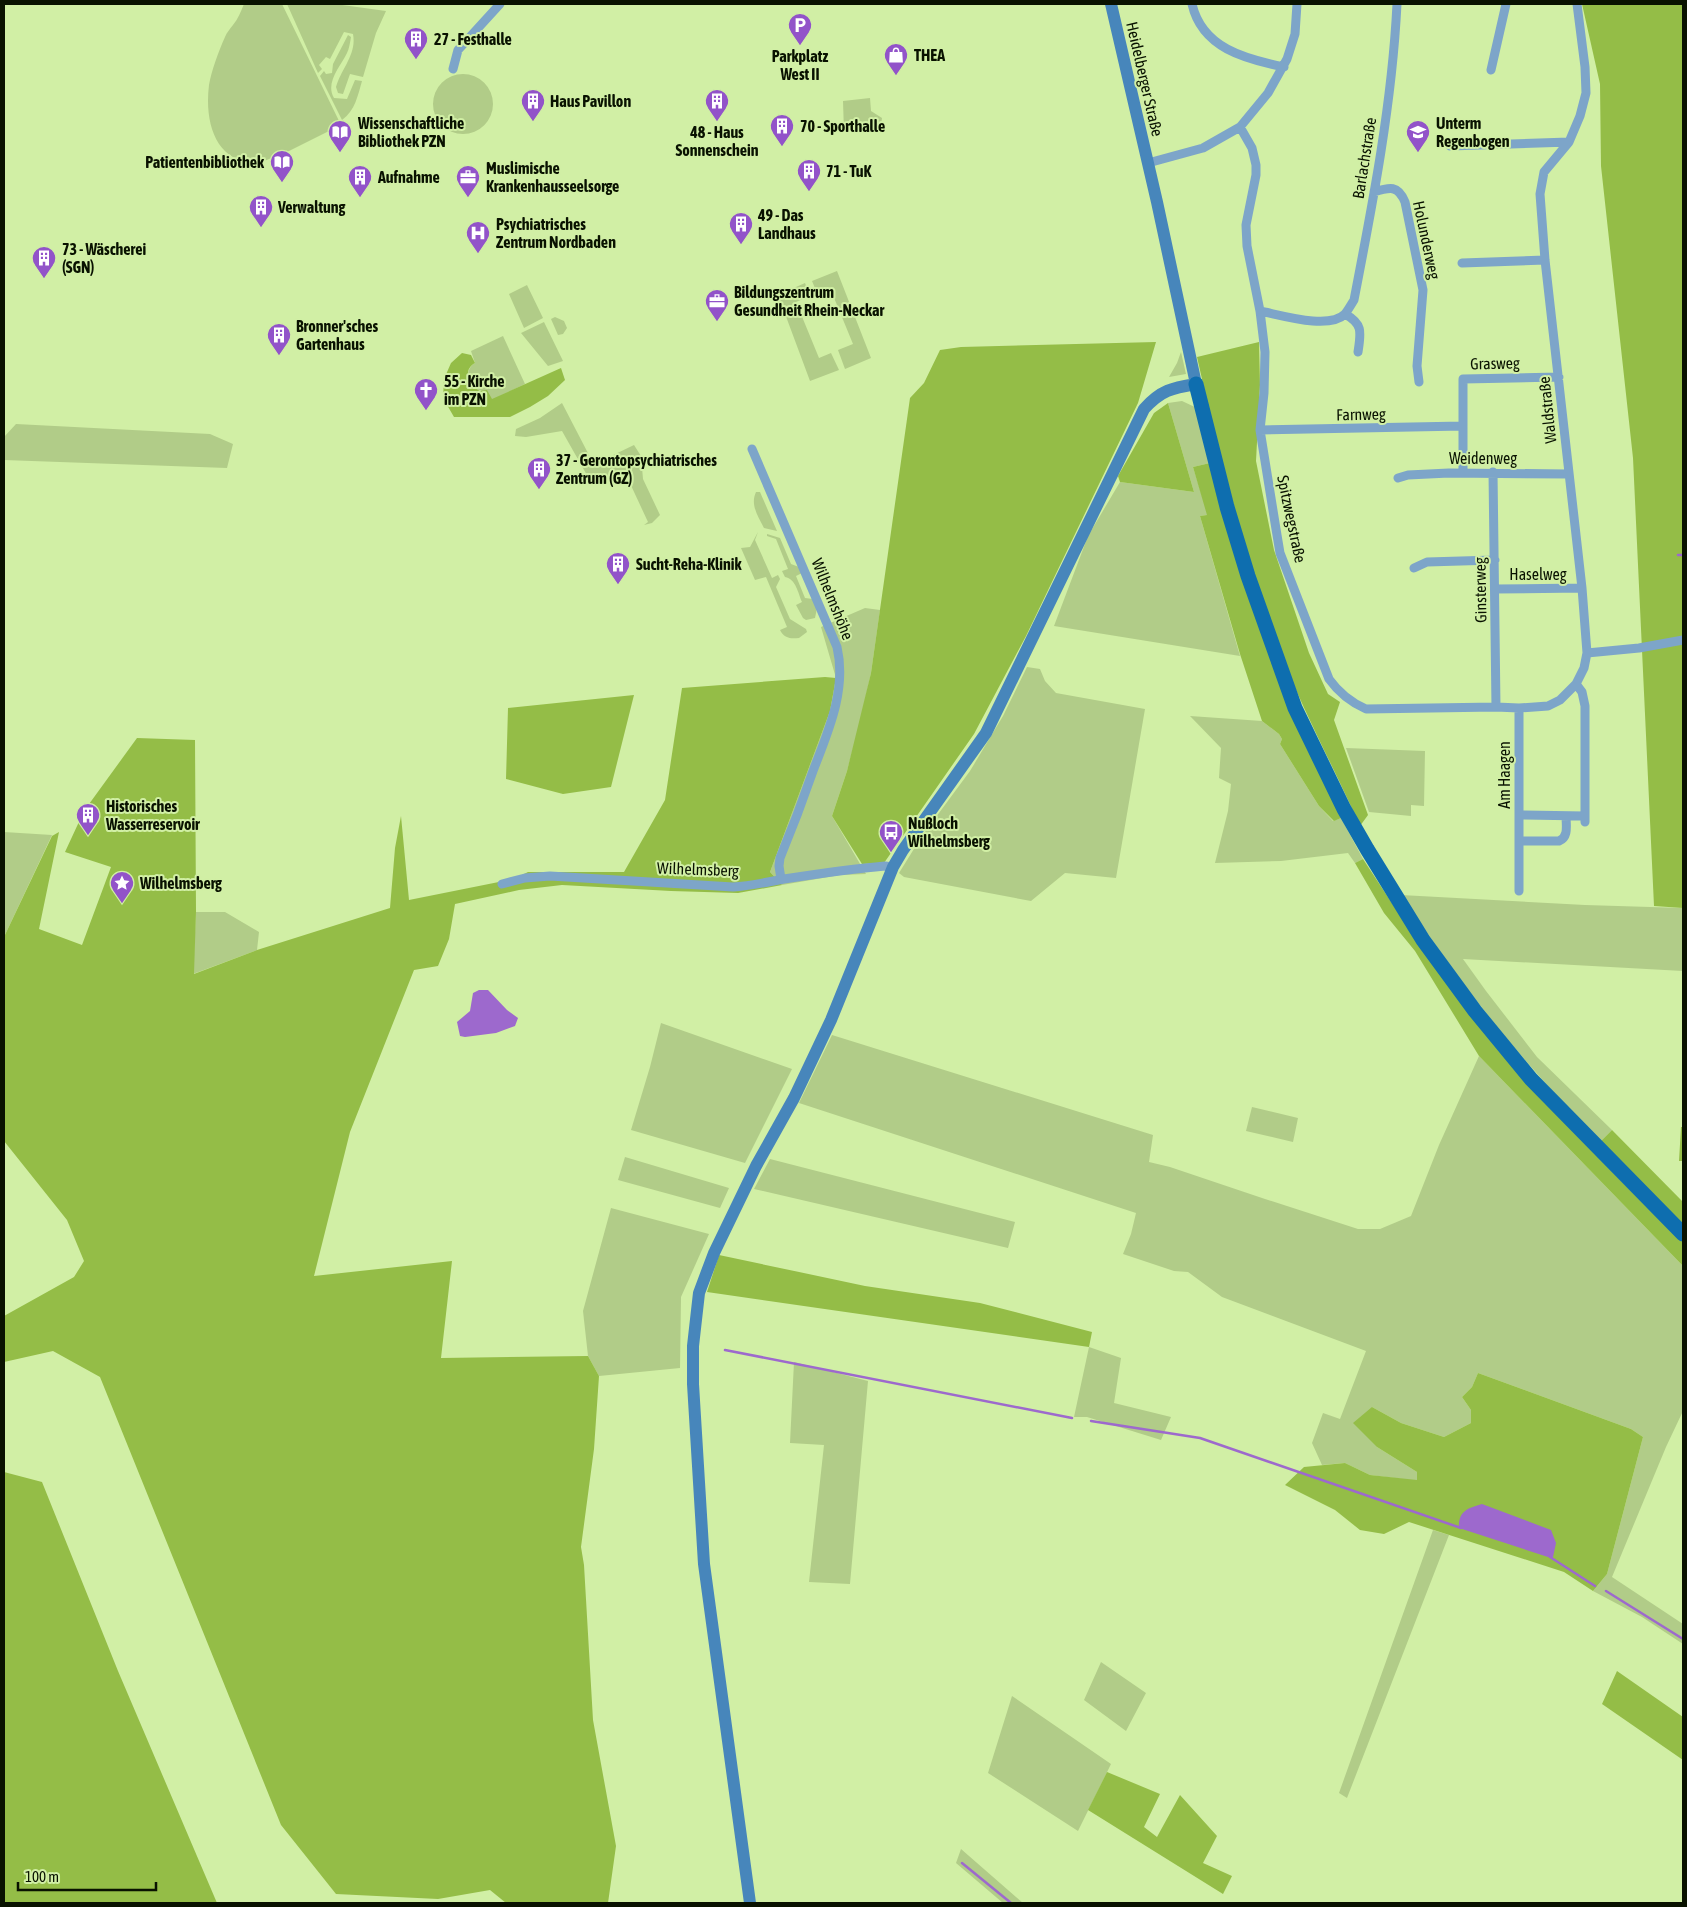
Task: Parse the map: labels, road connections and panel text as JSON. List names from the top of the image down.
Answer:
{
  "streets": {
    "main road": ["Heidelberger Straße"],
    "street": [
      "Barlachstraße",
      "Holunderweg",
      "Grasweg",
      "Waldstraße",
      "Farnweg",
      "Weidenweg",
      "Spitzwegstraße",
      "Haselweg",
      "Ginsterweg",
      "Wilhelmshöhe",
      "Am Haagen",
      "Wilhelmsberg"
    ]
  },
  "crossings": [
    ["Barlachstraße", "Holunderweg"],
    ["Grasweg", "Waldstraße"],
    ["Grasweg", "Farnweg"],
    ["Waldstraße", "Weidenweg"],
    ["Waldstraße", "Spitzwegstraße"],
    ["Waldstraße", "Haselweg"],
    ["Farnweg", "Spitzwegstraße"],
    ["Weidenweg", "Ginsterweg"],
    ["Spitzwegstraße", "Ginsterweg"],
    ["Spitzwegstraße", "Am Haagen"],
    ["Haselweg", "Ginsterweg"],
    ["Wilhelmshöhe", "Wilhelmsberg"]
  ],
  "places": {
    "parking": ["Parkplatz West II"],
    "building": [
      "27 - Festhalle",
      "Haus Pavillon",
      "48 - Haus Sonnenschein",
      "70 - Sporthalle",
      "71 - TuK",
      "Aufnahme",
      "Verwaltung",
      "49 - Das Landhaus",
      "73 - Wäscherei (SGN)",
      "Bronner'sches Gartenhaus",
      "37 - Gerontopsychiatrisches Zentrum (GZ)",
      "Sucht-Reha-Klinik",
      "Historisches Wasserreservoir"
    ],
    "shop": ["THEA"],
    "library": ["Wissenschaftliche Bibliothek PZN", "Patientenbibliothek"],
    "school or university": ["Unterm Regenbogen"],
    "office": ["Muslimische Krankenhausseelsorge", "Bildungszentrum Gesundheit Rhein-Neckar"],
    "hospital": ["Psychiatrisches Zentrum Nordbaden"],
    "church": ["55 - Kirche im PZN"],
    "bus stop": ["Nußloch Wilhelmsberg"],
    "place": ["Wilhelmsberg"]
  },
  "scale_bar": "100 m"
}
